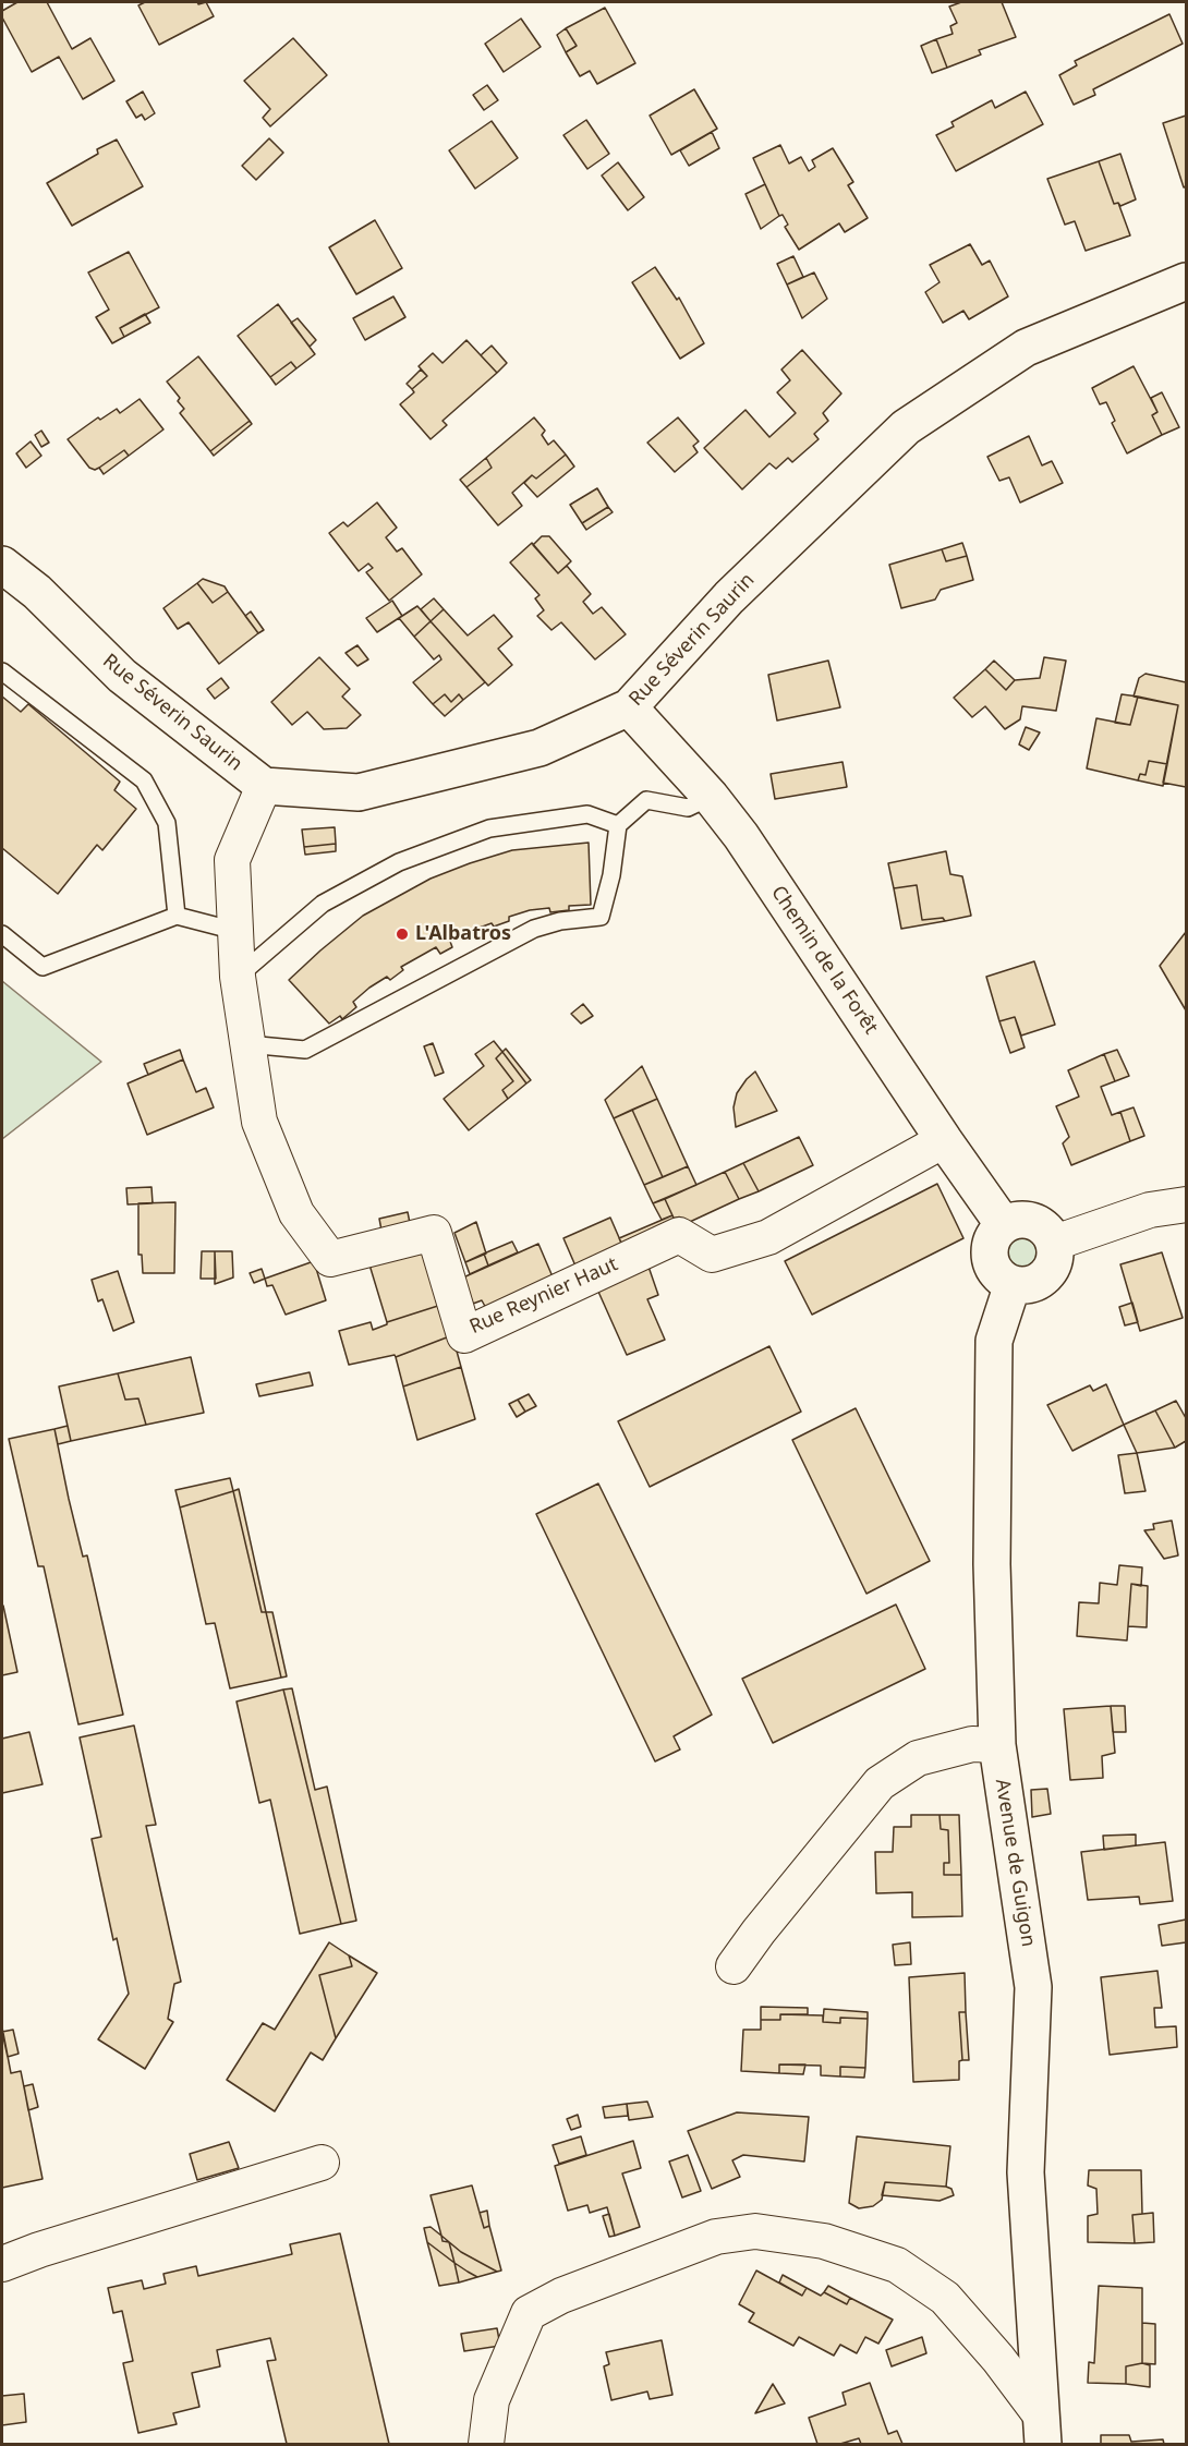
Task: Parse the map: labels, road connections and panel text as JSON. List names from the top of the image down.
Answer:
{
  "streets": {
    "street": [
      "Rue Séverin Saurin",
      "Chemin de la Forêt",
      "Rue Reynier Haut",
      "Avenue de Guigon"
    ]
  },
  "crossings": [
    ["Rue Séverin Saurin", "Chemin de la Forêt"],
    ["Rue Séverin Saurin", "Rue Reynier Haut"],
    ["Chemin de la Forêt", "Rue Reynier Haut"],
    ["Chemin de la Forêt", "Avenue de Guigon"]
  ],
  "places": ["L'Albatros"]
}
